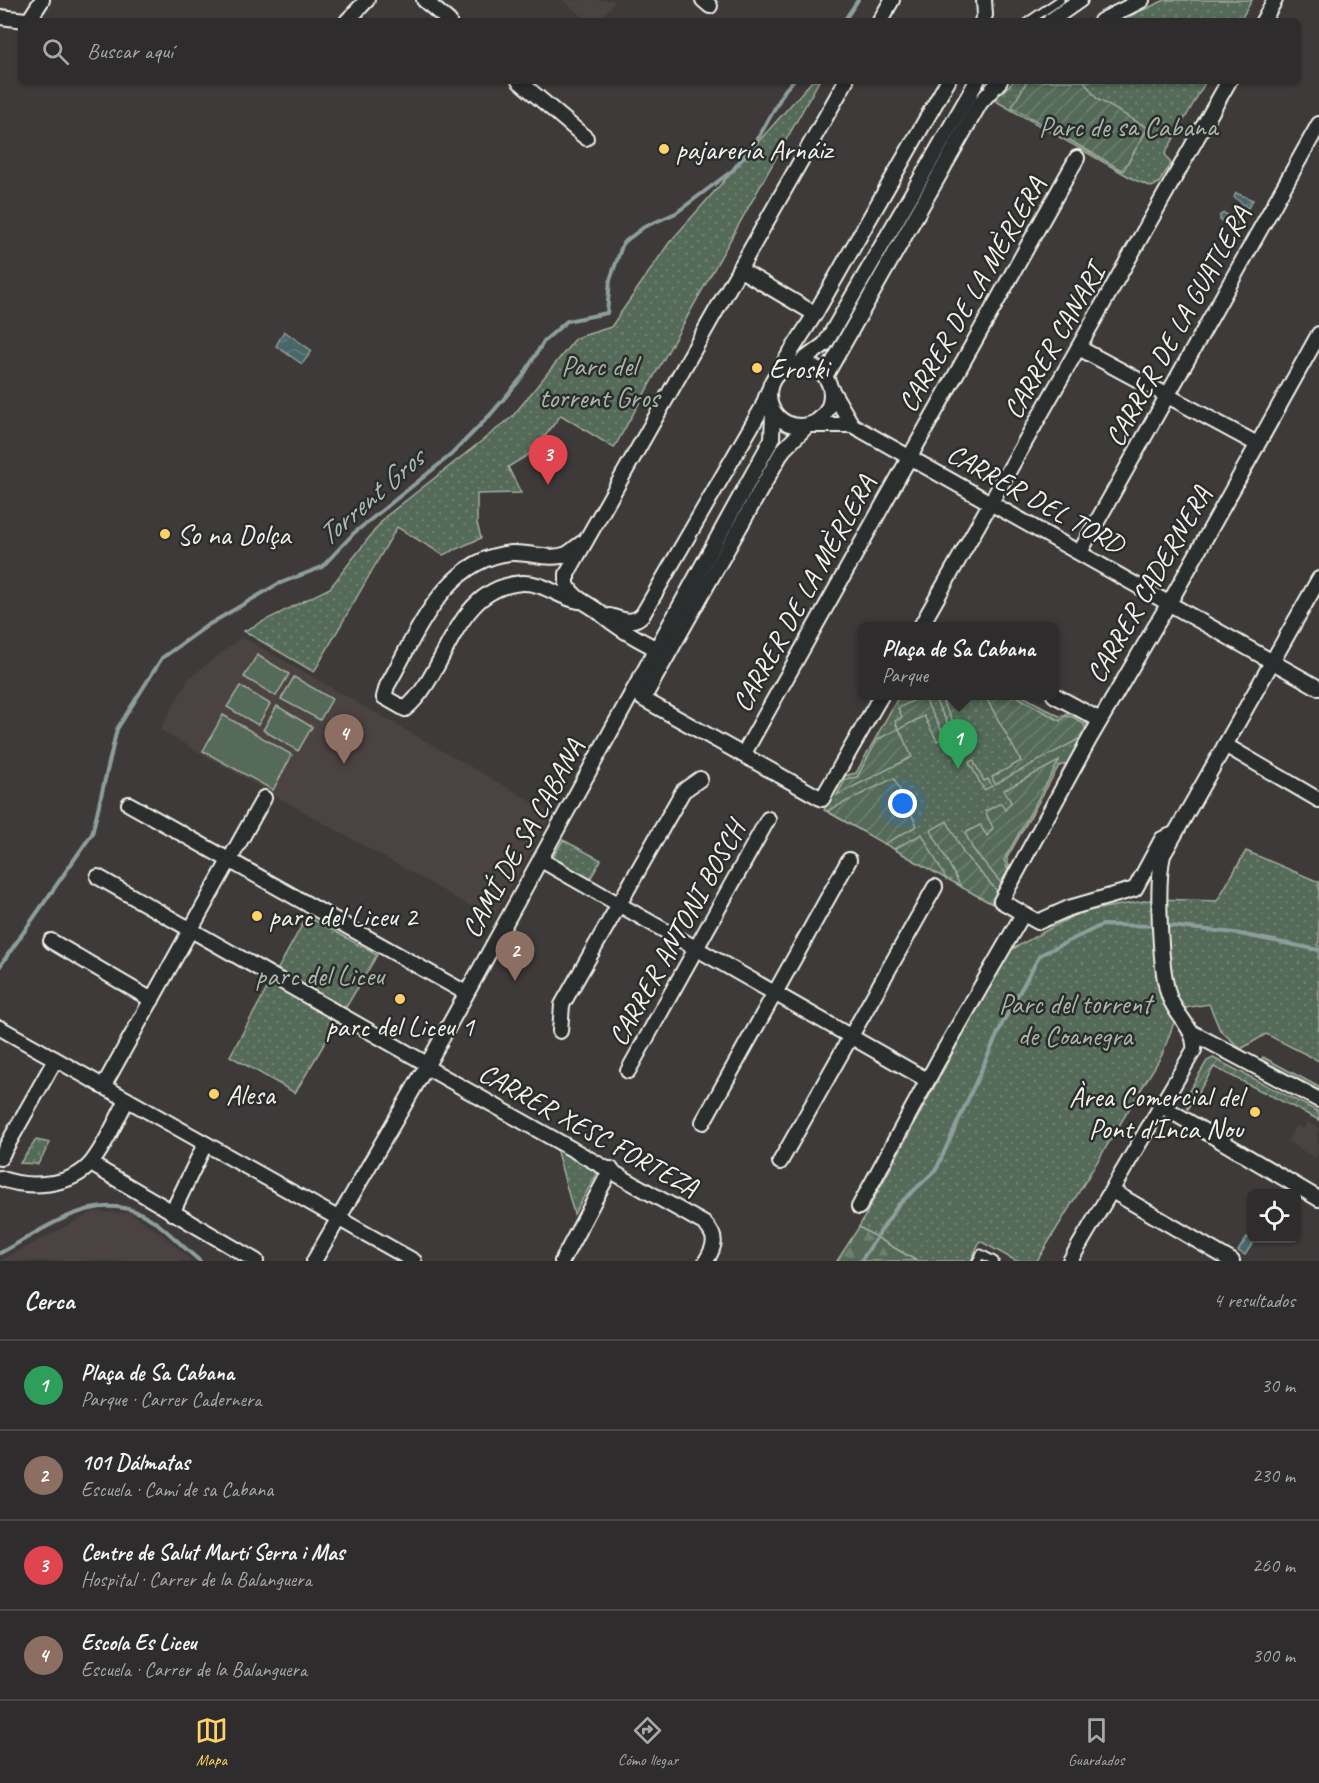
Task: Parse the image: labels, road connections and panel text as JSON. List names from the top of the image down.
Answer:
{
  "streets": {
    "street": [
      "CARRER DE LA MÈRLERA",
      "CARRER DE LA GUATLERA",
      "CARRER CANARI",
      "CARRER DEL TORD",
      "CARRER CADERNERA",
      "CAMÍ DE SA CABANA",
      "CARRER ANTONI BOSCH",
      "CARRER XESC FORTEZA"
    ]
  },
  "crossings": [
    ["CARRER DE LA MÈRLERA", "CARRER DEL TORD"],
    ["CARRER DE LA GUATLERA", "CARRER DEL TORD"],
    ["CARRER CANARI", "CARRER DEL TORD"],
    ["CARRER DEL TORD", "CARRER CADERNERA"],
    ["CAMÍ DE SA CABANA", "CARRER XESC FORTEZA"]
  ],
  "water": ["Torrent Gros"],
  "parks": [
    "Parc de sa Cabana",
    "Parc del torrent Gros",
    "parc del Liceu",
    "Parc del torrent de Coanegra"
  ],
  "places": [
    "pajarería Arnáiz",
    "Eroski",
    "So na Dolça",
    "parc del Liceu 2",
    "parc del Liceu 1",
    "Alesa",
    "Àrea Comercial del Pont d'Inca Nou"
  ],
  "page": {
    "search": "Buscar aquí",
    "pins": [
      "3",
      "4",
      "1",
      "2"
    ],
    "popup": ["Plaça de Sa Cabana", "Parque"],
    "heading": ["Cerca", "4 resultados"],
    "list": [
      {
        "mark": "1",
        "name": "Plaça de Sa Cabana",
        "note": "Parque · Carrer Cadernera",
        "value": "30 m"
      },
      {
        "mark": "2",
        "name": "101 Dálmatas",
        "note": "Escuela · Camí de sa Cabana",
        "value": "230 m"
      },
      {
        "mark": "3",
        "name": "Centre de Salut Martí Serra i Mas",
        "note": "Hospital · Carrer de la Balanguera",
        "value": "260 m"
      },
      {
        "mark": "4",
        "name": "Escola Es Liceu",
        "note": "Escuela · Carrer de la Balanguera",
        "value": "300 m"
      }
    ],
    "nav": ["Mapa", "Cómo llegar", "Guardados"]
  }
}
